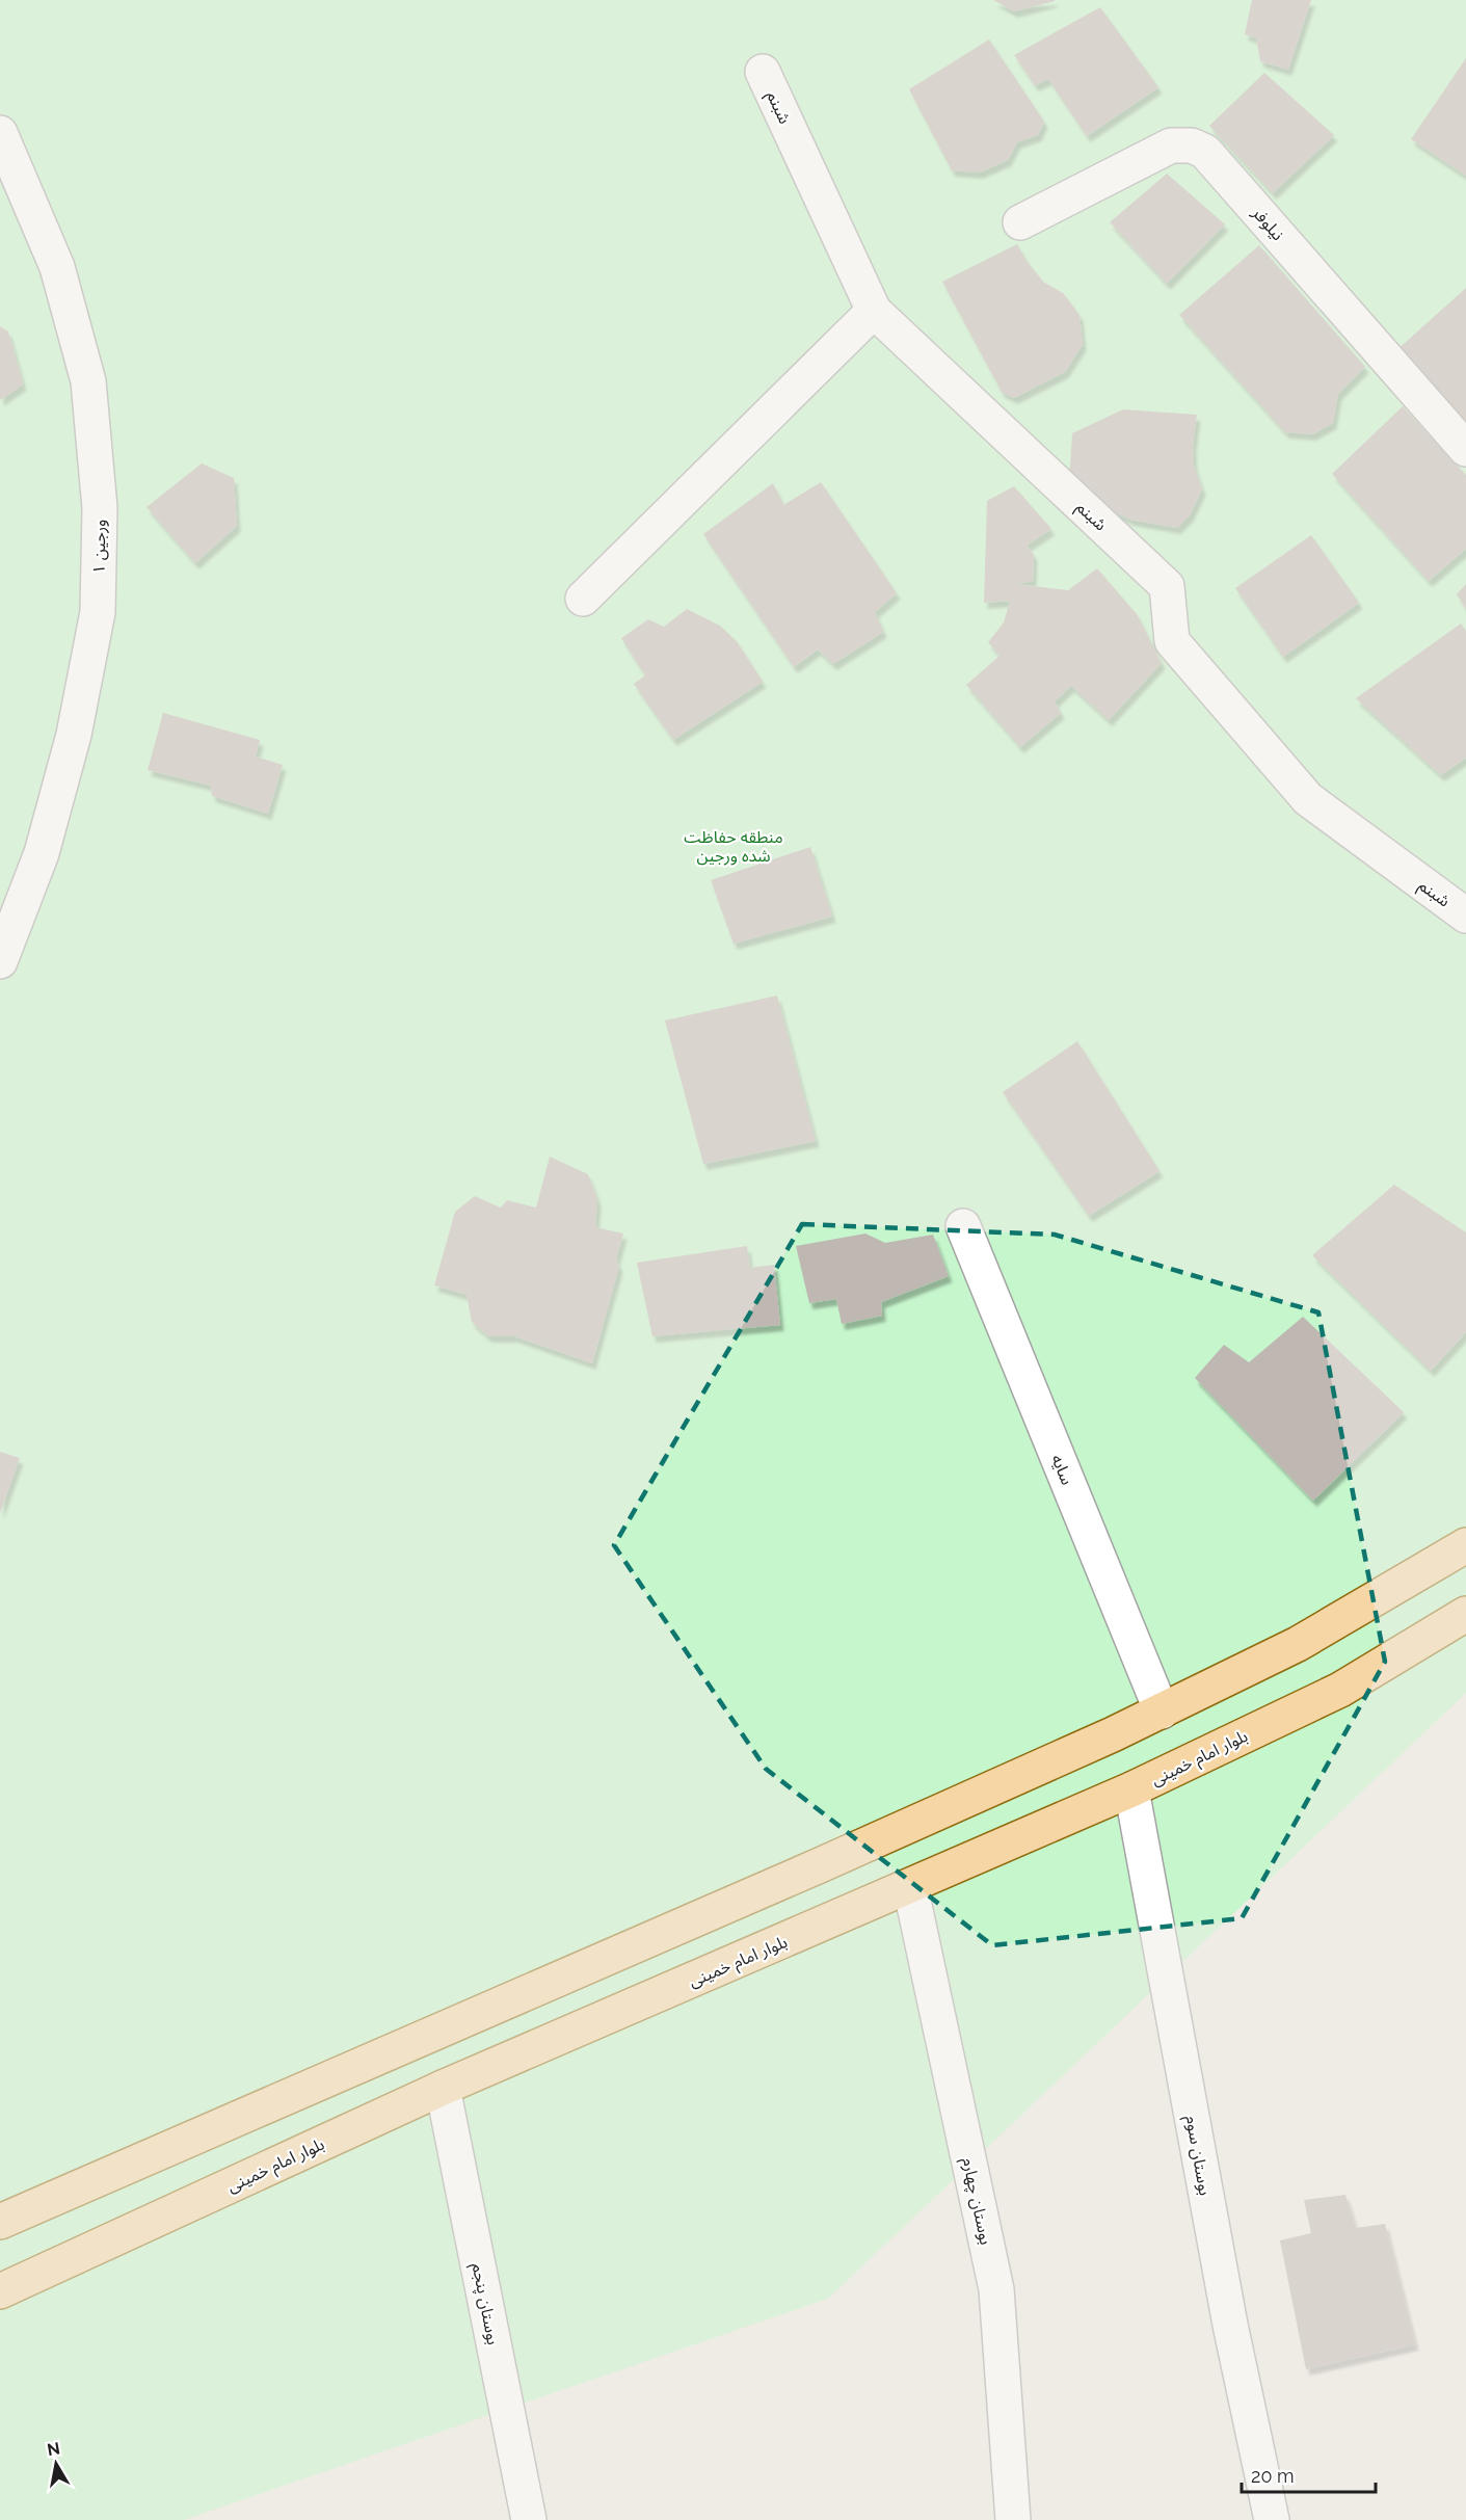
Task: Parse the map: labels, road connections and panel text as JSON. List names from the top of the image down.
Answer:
{
  "streets": {
    "main road": ["بلوار امام خمینی"],
    "street": [
      "شبنم",
      "نیلوفر",
      "ورجین ۱",
      "سایه",
      "بوستان سوم",
      "بوستان چهارم",
      "بوستان پنجم"
    ]
  },
  "crossings": [
    ["بلوار امام خمینی", "بوستان سوم"],
    ["بلوار امام خمینی", "بوستان چهارم"],
    ["بلوار امام خمینی", "بوستان پنجم"]
  ],
  "parks": ["منطقه حفاظت شده ورجین"],
  "scale_bar": "20 m",
  "north": "top"
}
